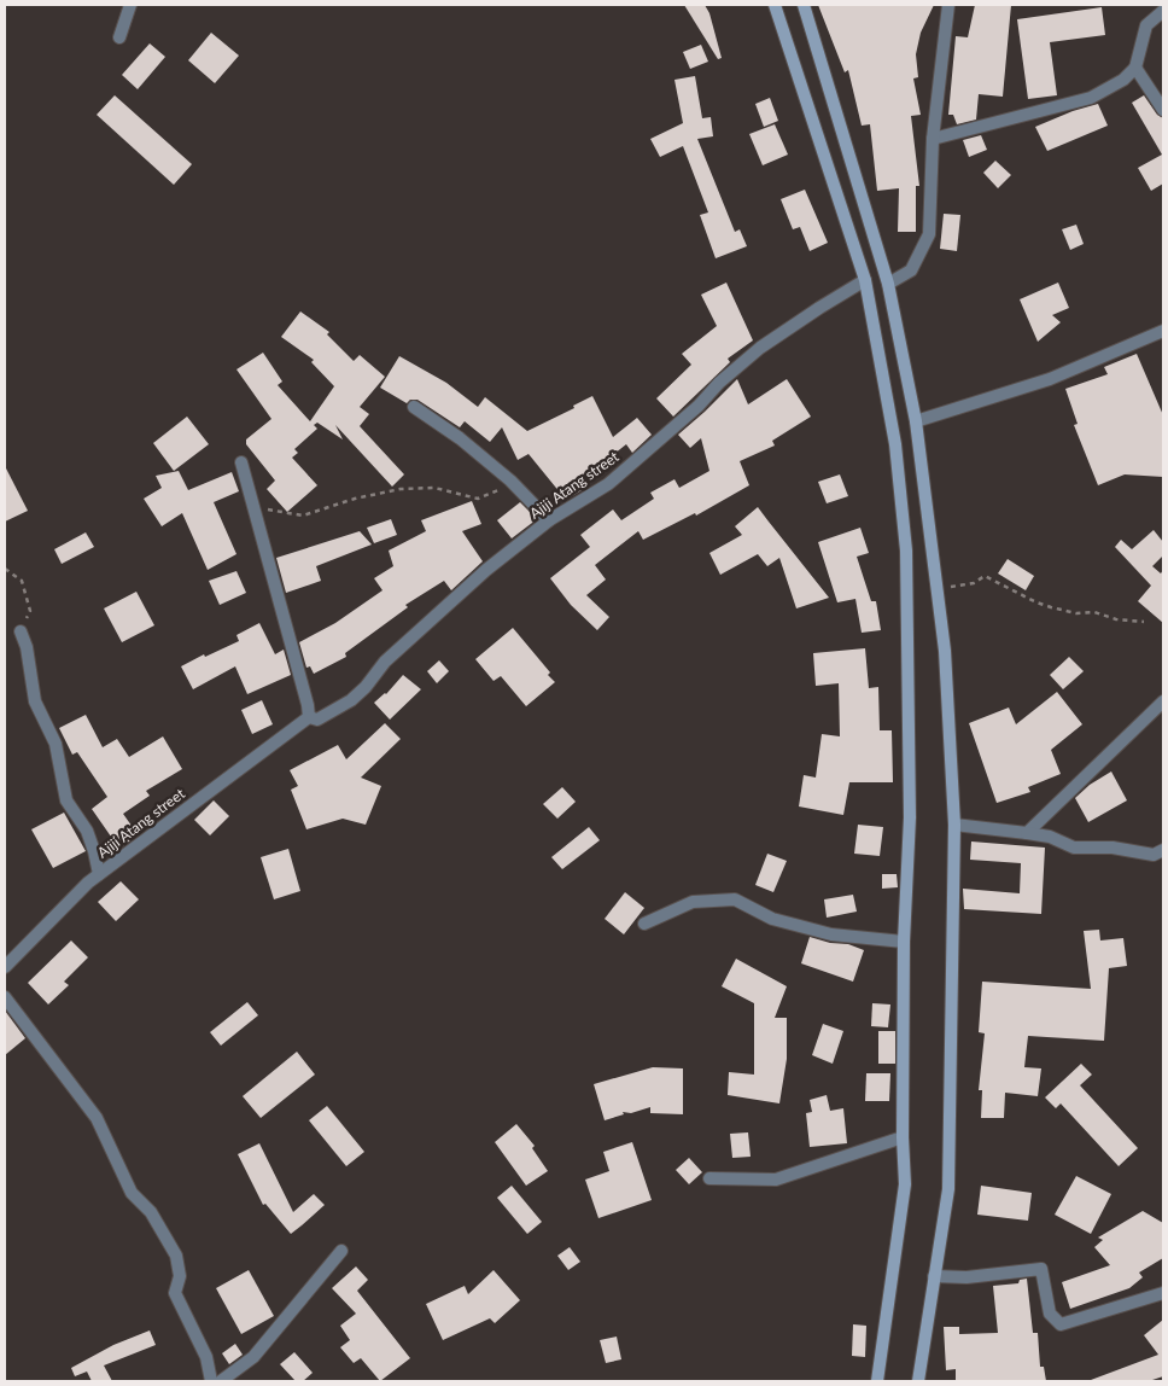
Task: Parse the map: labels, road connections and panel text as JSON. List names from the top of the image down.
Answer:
{
  "streets": {
    "street": ["Ajiji Atang street"]
  }
}
